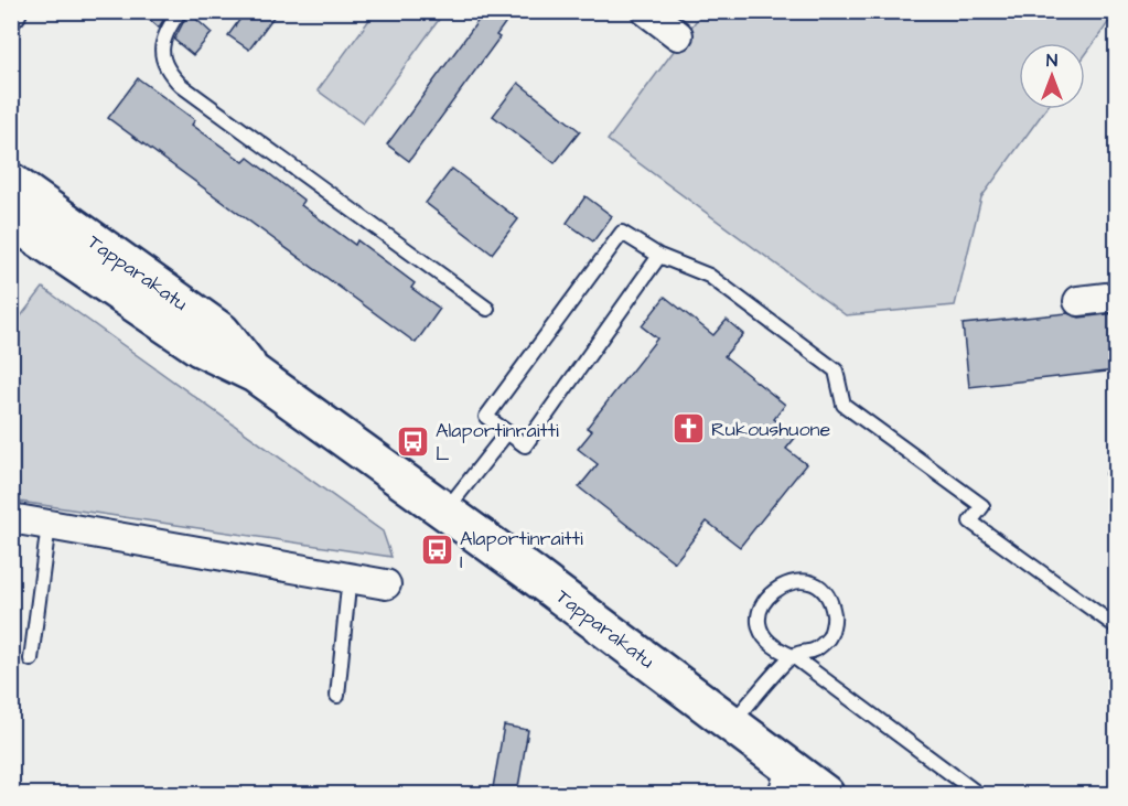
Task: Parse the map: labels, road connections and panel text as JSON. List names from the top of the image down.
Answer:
{
  "streets": {
    "main road": ["Tapparakatu"]
  },
  "places": {
    "church": ["Rukoushuone"],
    "bus stop": ["Alaportinraitti L", "Alaportinraitti I"]
  },
  "north": "top"
}
